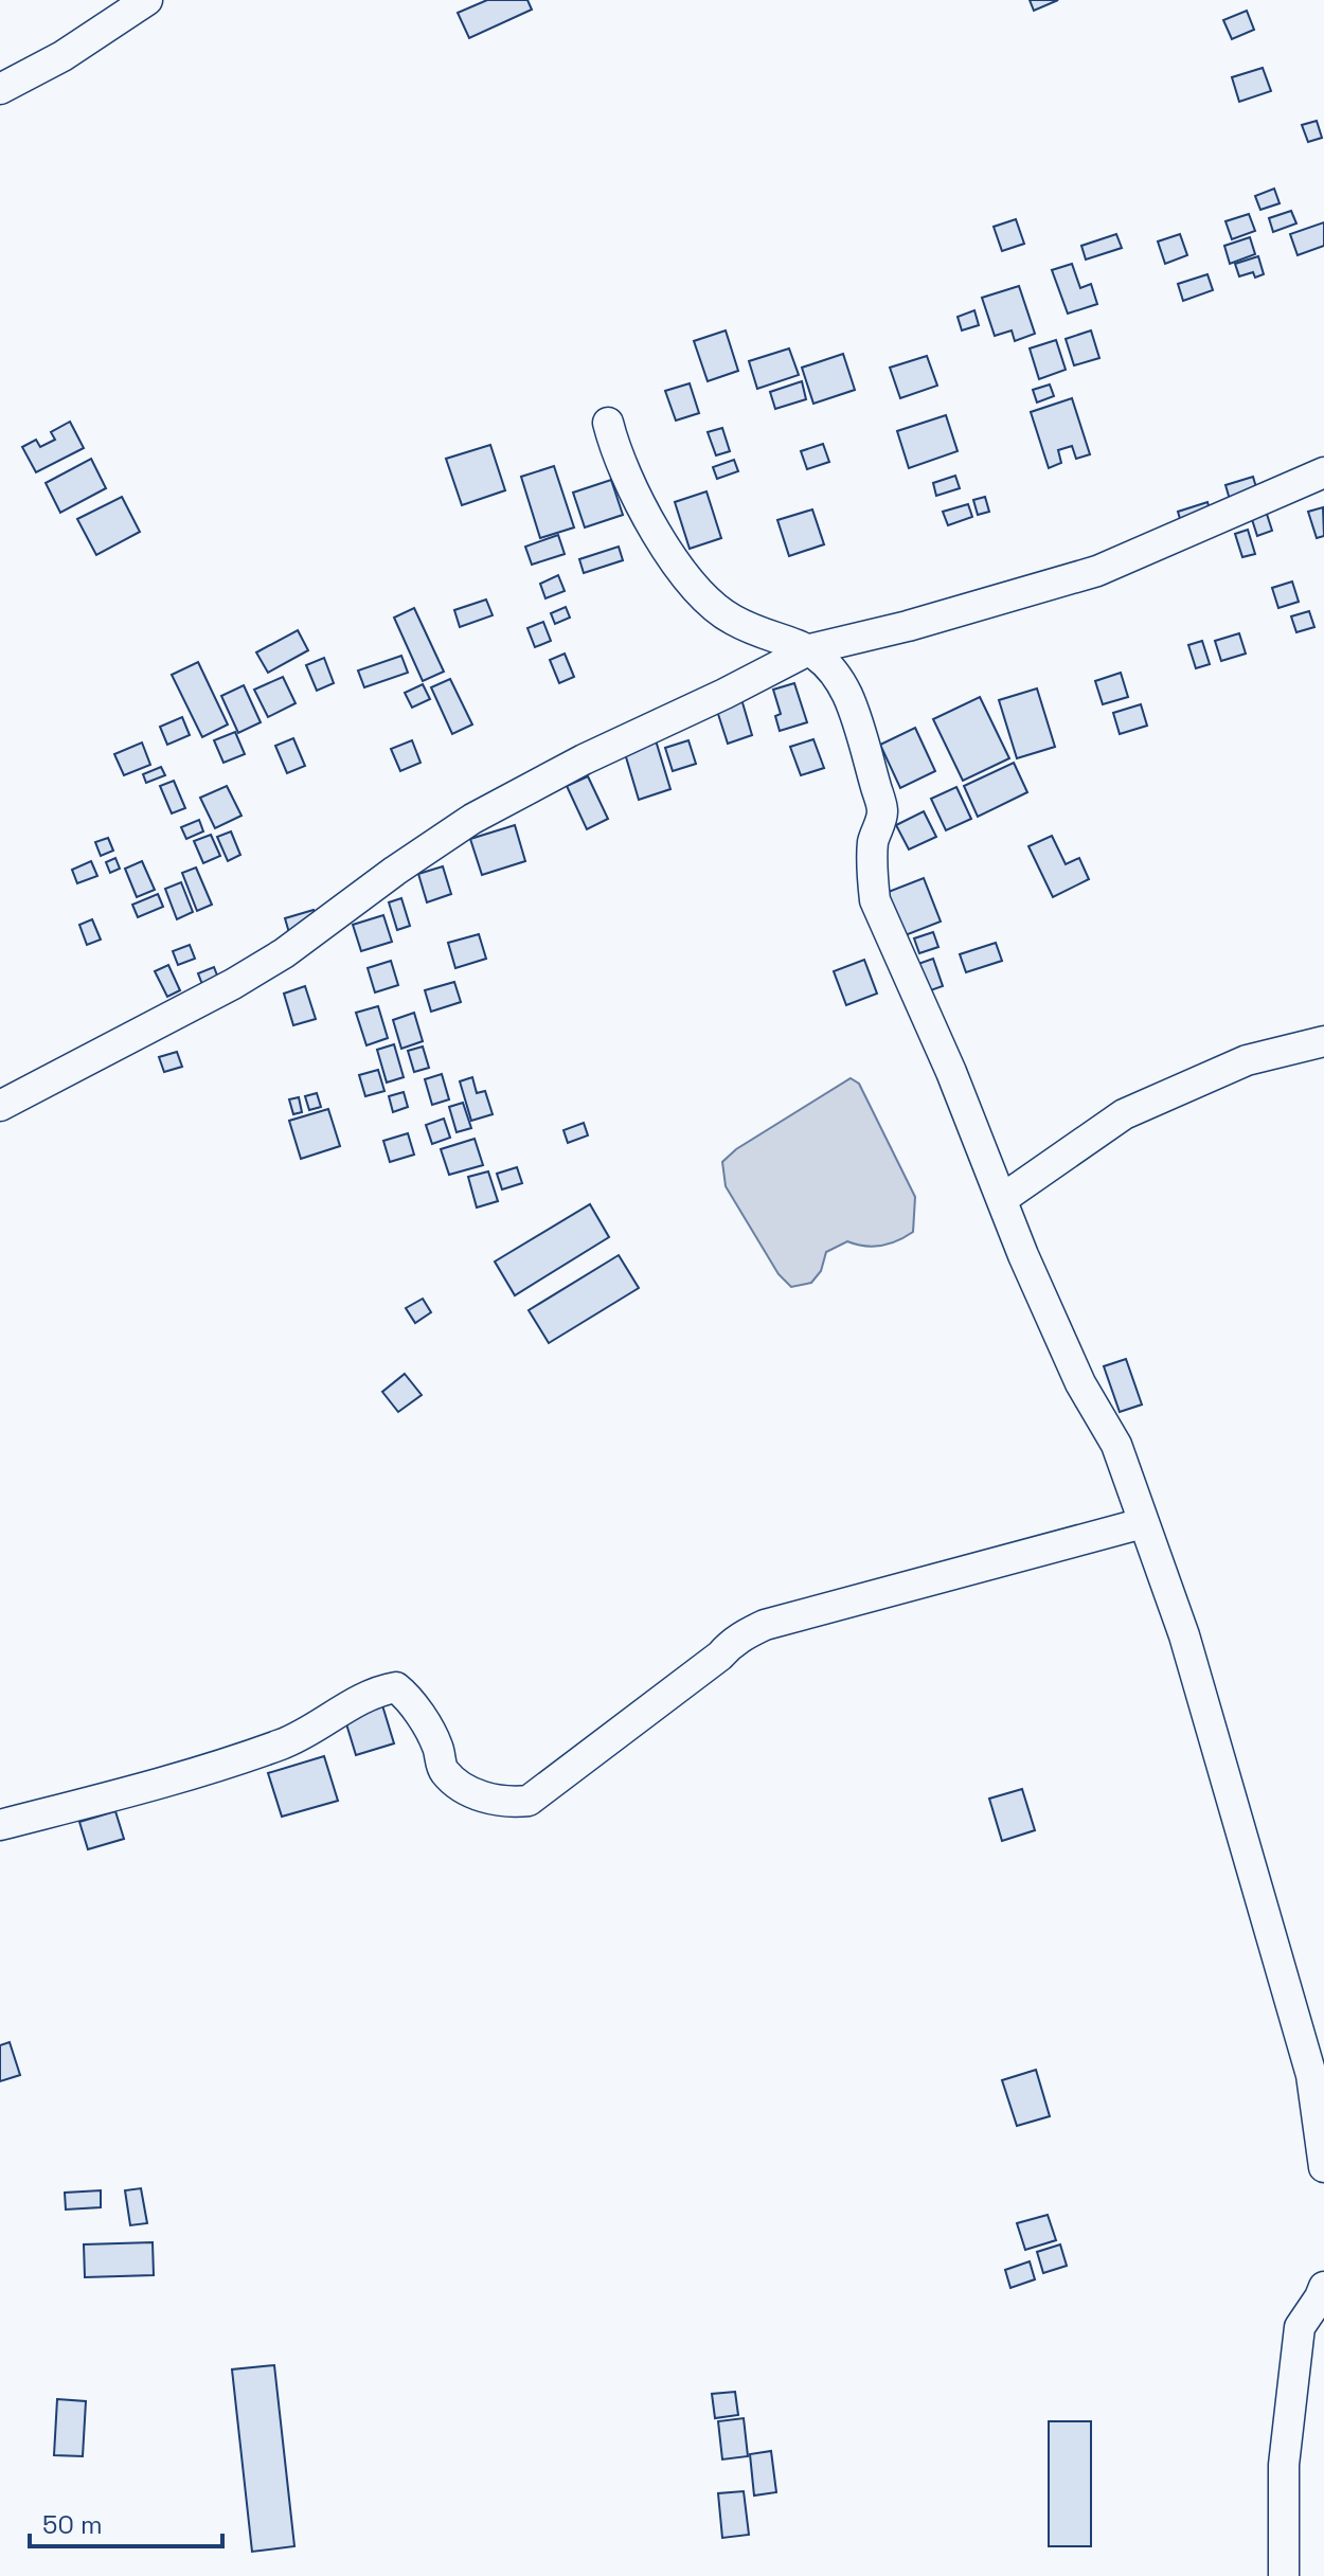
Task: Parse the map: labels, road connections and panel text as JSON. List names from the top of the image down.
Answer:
{
  "scale_bar": "50 m"
}
